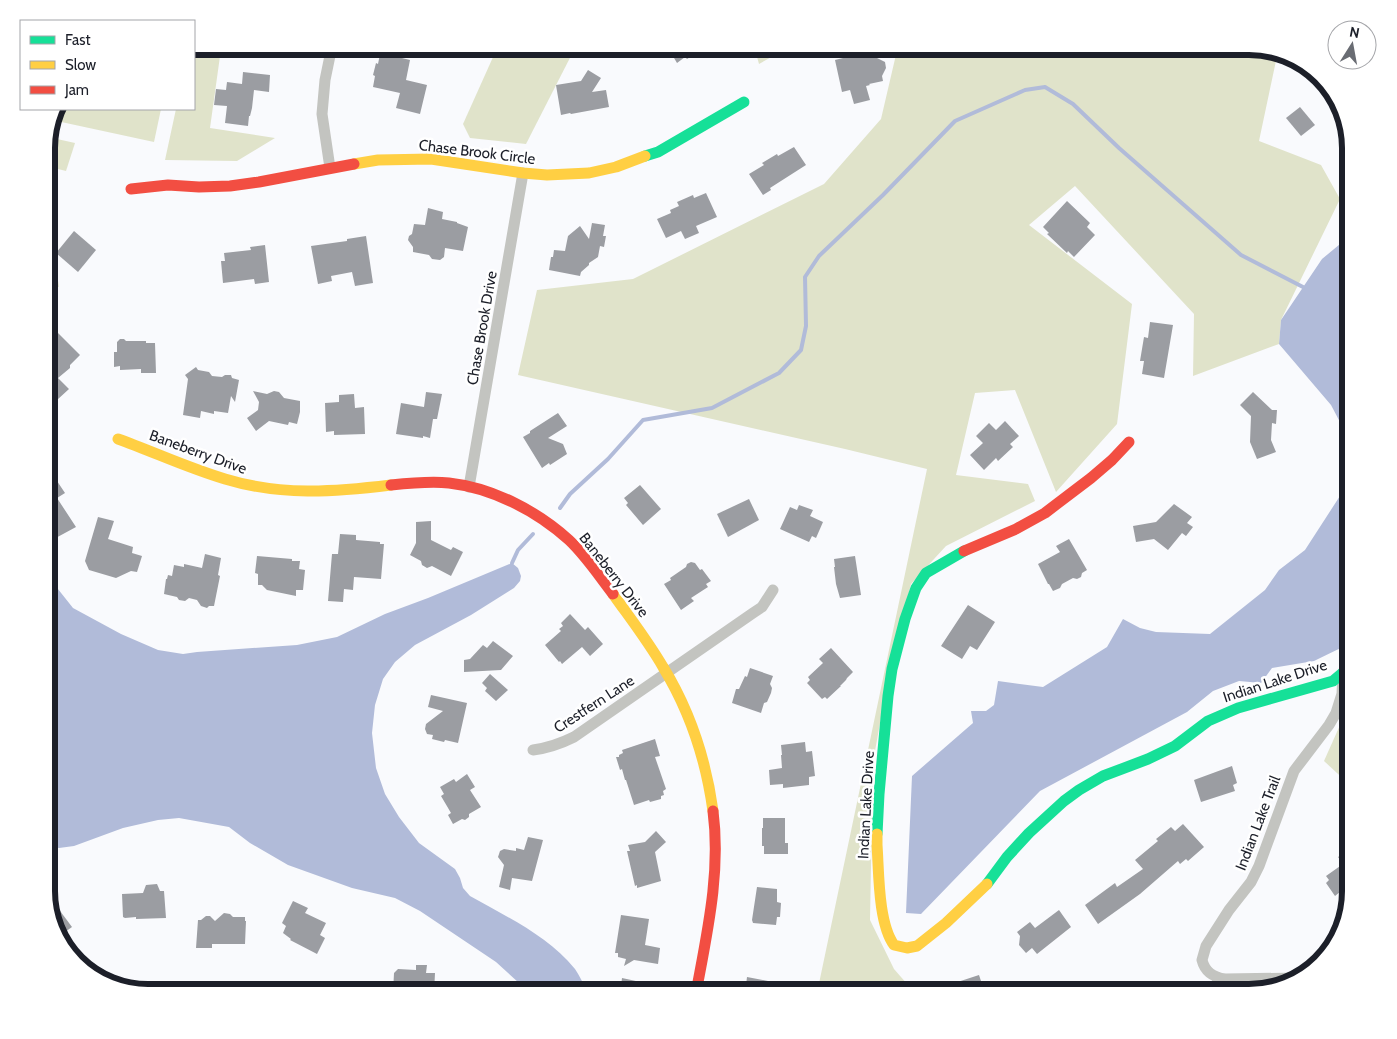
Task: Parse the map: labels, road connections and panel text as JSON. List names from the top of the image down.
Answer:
{
  "streets": {
    "street": [
      "Chase Brook Circle",
      "Chase Brook Drive",
      "Baneberry Drive",
      "Indian Lake Drive",
      "Crestfern Lane",
      "Indian Lake Trail"
    ]
  },
  "crossings": [
    ["Chase Brook Circle", "Chase Brook Drive"],
    ["Chase Brook Drive", "Baneberry Drive"],
    ["Baneberry Drive", "Crestfern Lane"]
  ],
  "legend": ["Fast", "Slow", "Jam"],
  "north": "top"
}
